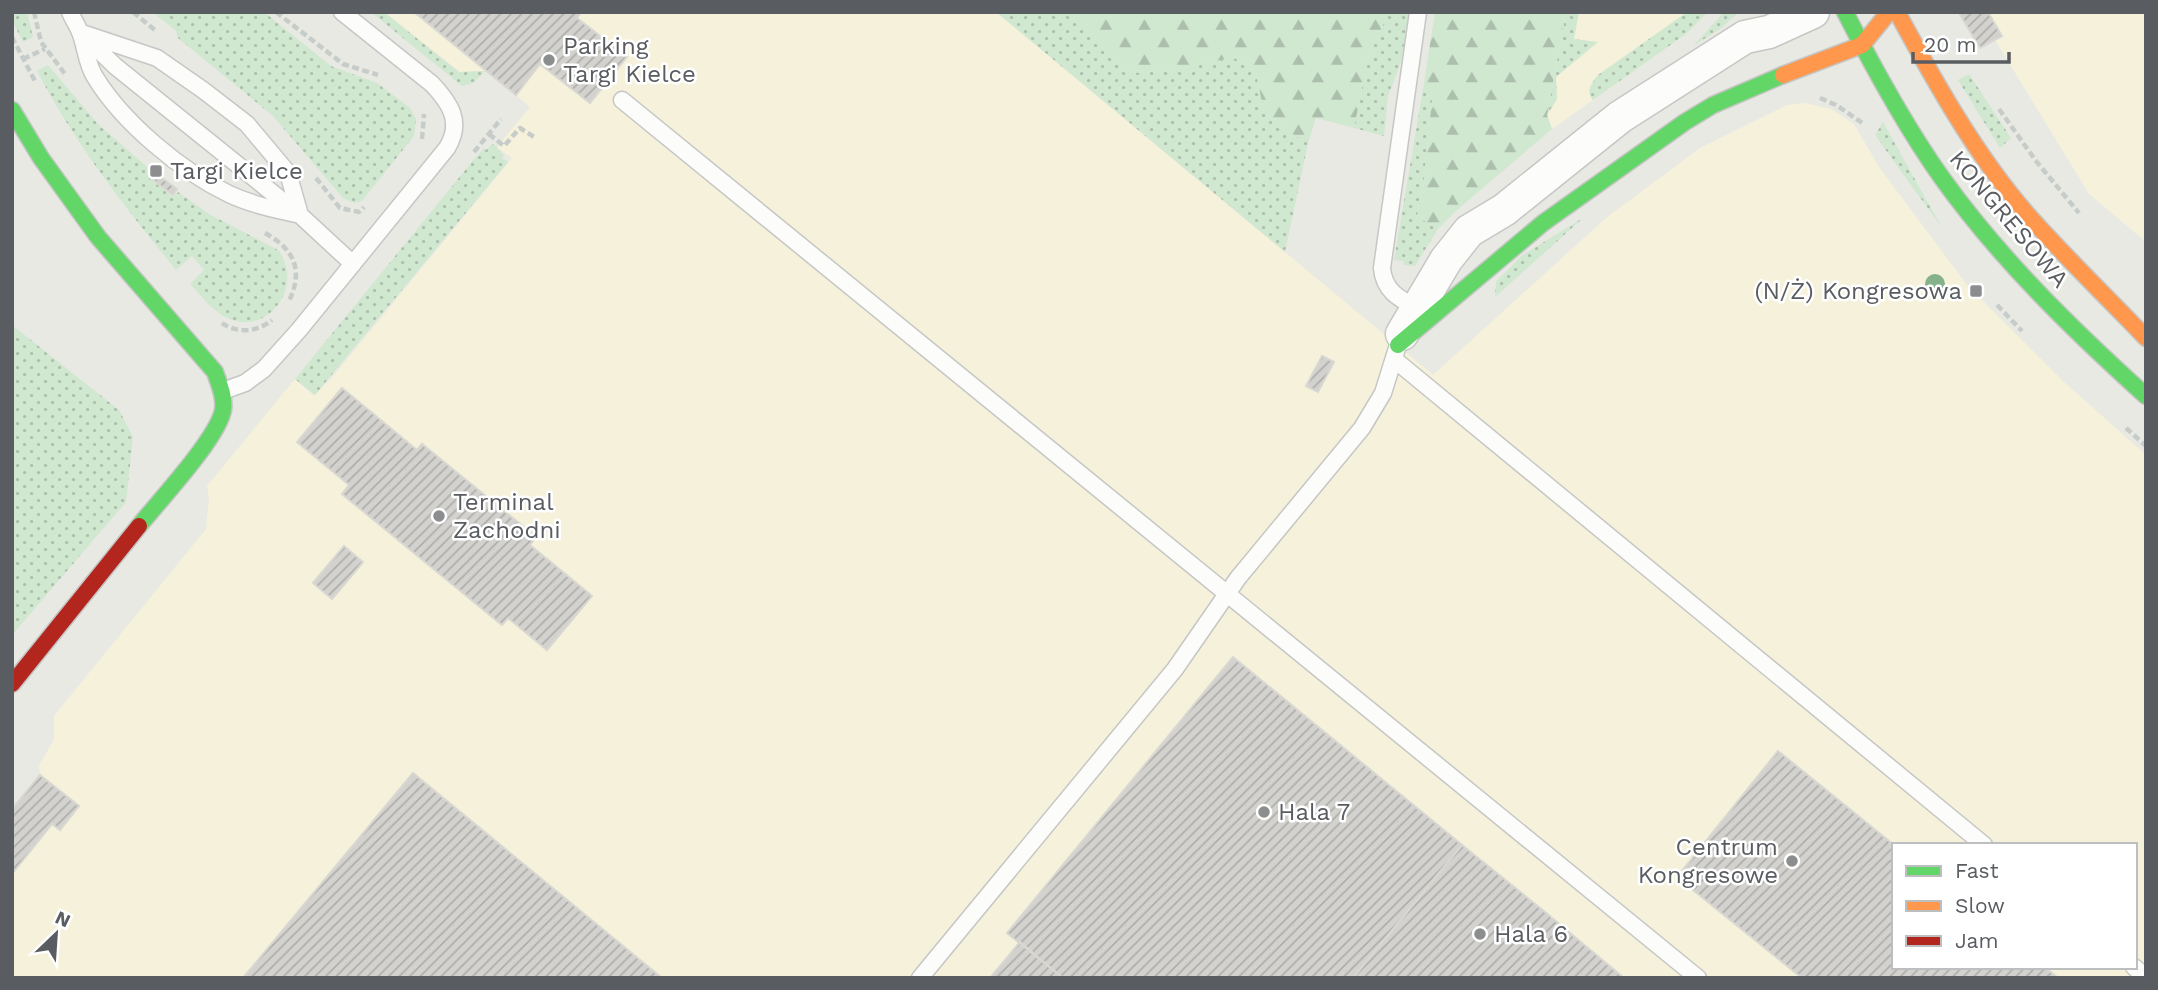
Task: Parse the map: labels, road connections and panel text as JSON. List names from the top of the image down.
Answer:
{
  "streets": {
    "street": ["KONGRESOWA"]
  },
  "places": {
    "other": [
      "Parking Targi Kielce",
      "Terminal Zachodni",
      "Hala 7",
      "Centrum Kongresowe",
      "Hala 6"
    ],
    "transit": ["Targi Kielce", "(N/Ż) Kongresowa"]
  },
  "legend": ["Fast", "Slow", "Jam"],
  "scale_bar": "20 m",
  "north": "top right"
}
